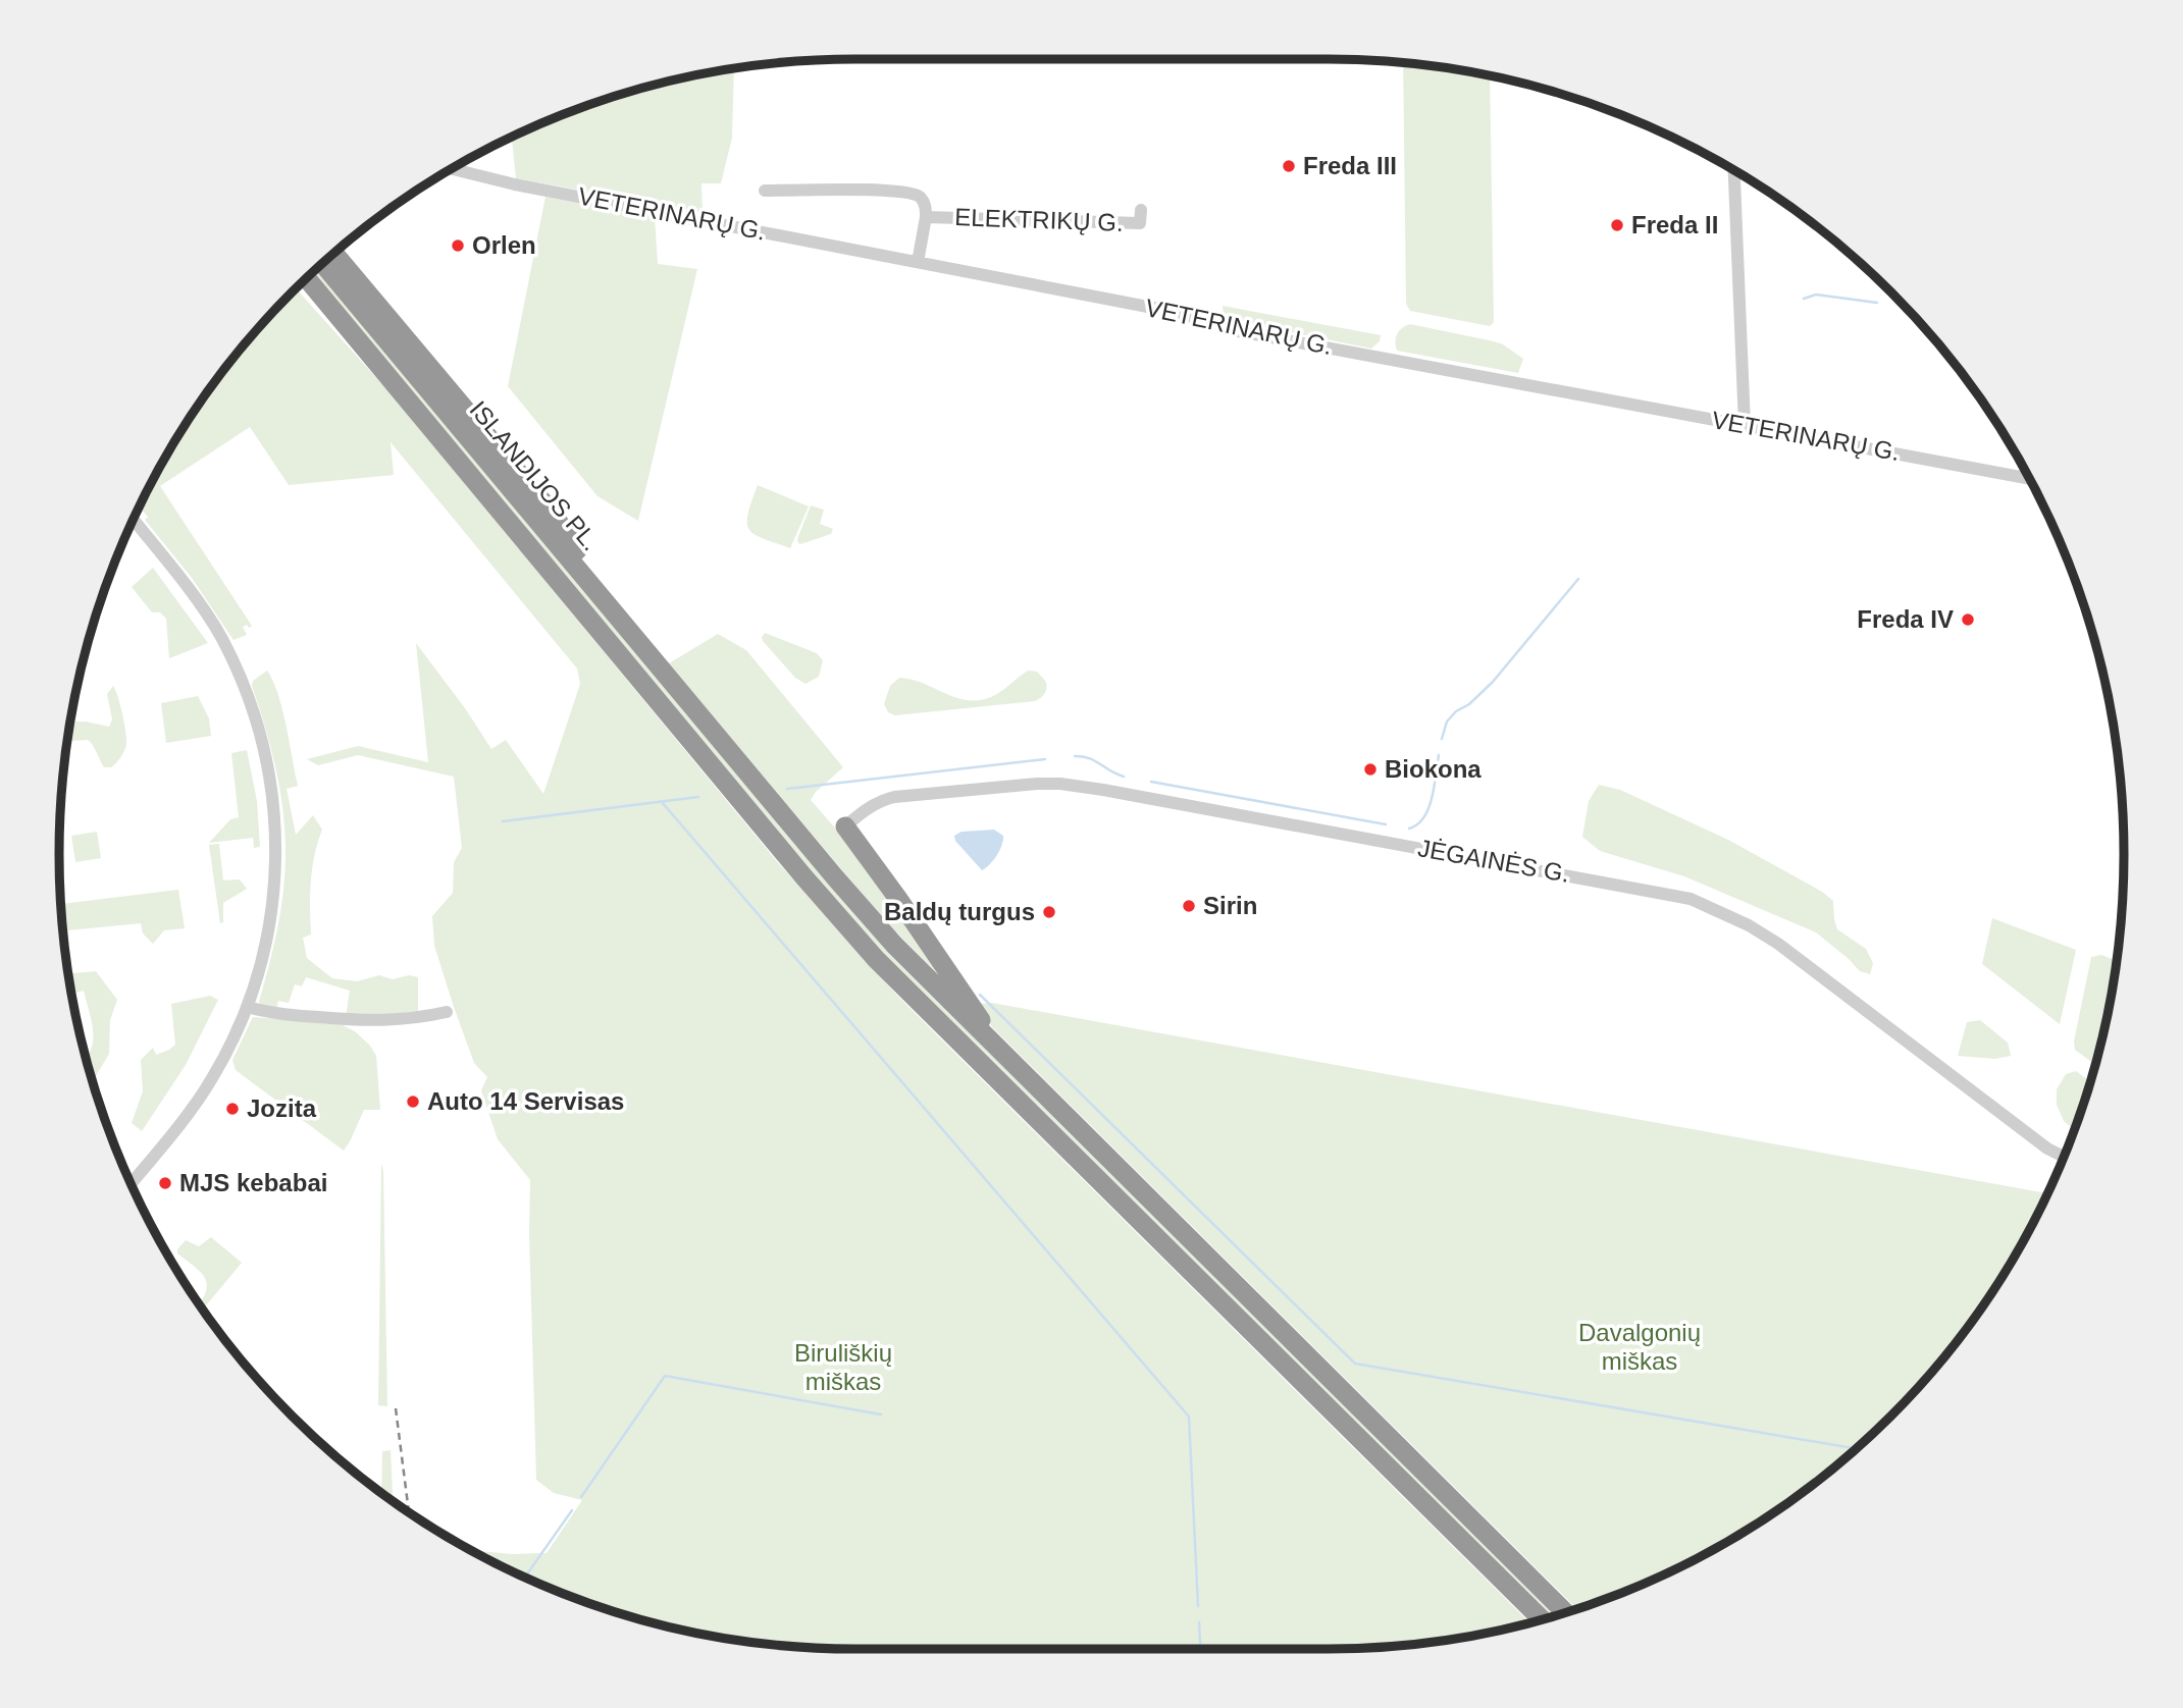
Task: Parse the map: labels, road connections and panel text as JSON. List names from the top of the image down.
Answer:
{
  "streets": {
    "highway": ["ISLANDIJOS PL."],
    "street": ["VETERINARŲ G.", "ELEKTRIKŲ G.", "JĖGAINĖS G."]
  },
  "crossings": [
    ["VETERINARŲ G.", "ELEKTRIKŲ G."]
  ],
  "parks": ["Davalgonių miškas", "Biruliškių miškas"],
  "places": [
    "Freda III",
    "Freda II",
    "Orlen",
    "Freda IV",
    "Biokona",
    "Sirin",
    "Baldų turgus",
    "Auto 14 Servisas",
    "Jozita",
    "MJS kebabai"
  ]
}
